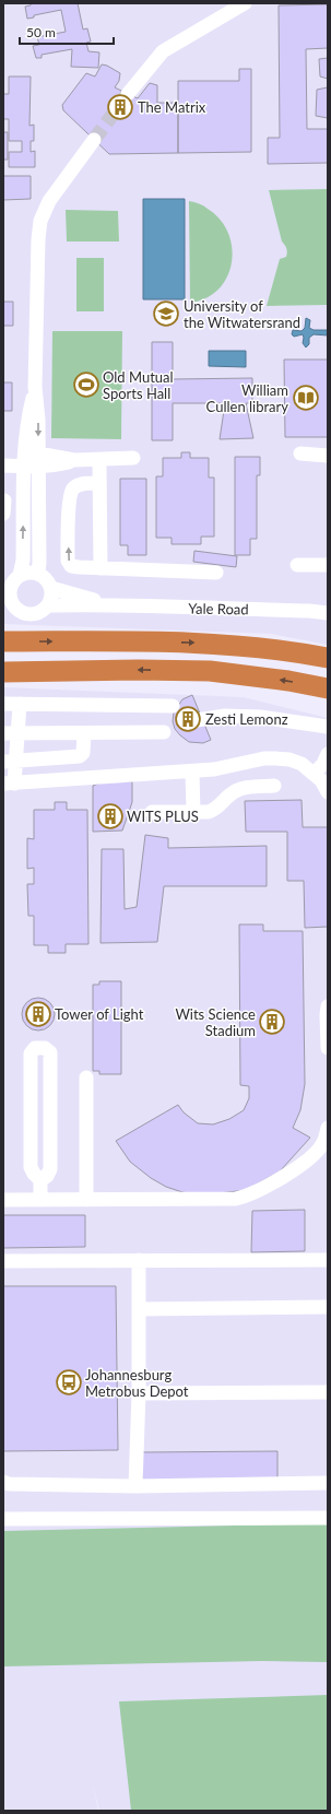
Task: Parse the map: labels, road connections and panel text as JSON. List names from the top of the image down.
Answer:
{
  "streets": {
    "street": ["Yale Road"]
  },
  "places": {
    "building": [
      "The Matrix",
      "Zesti Lemonz",
      "WITS PLUS",
      "Tower of Light",
      "Wits Science Stadium"
    ],
    "school or university": ["University of the Witwatersrand"],
    "sports": ["Old Mutual Sports Hall"],
    "library": ["William Cullen library"],
    "bus stop": ["Johannesburg Metrobus Depot"]
  },
  "scale_bar": "50 m"
}
